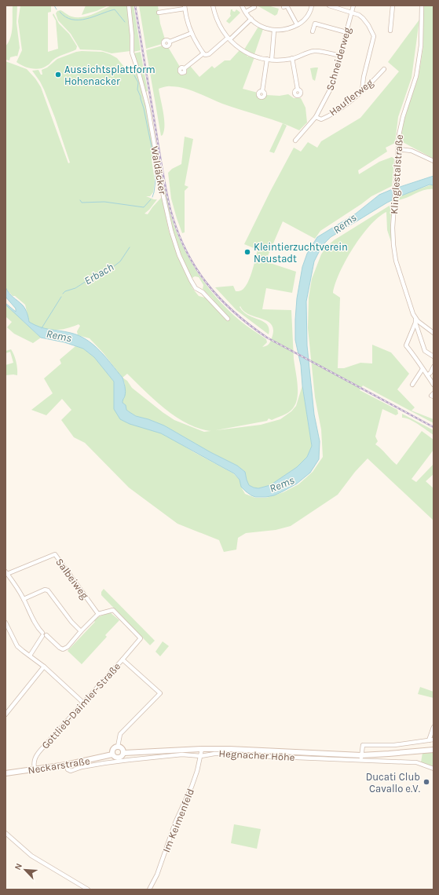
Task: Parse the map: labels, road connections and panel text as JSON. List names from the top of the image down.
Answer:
{
  "streets": {
    "main road": ["Hegnacher Höhe", "Neckarstraße"],
    "street": [
      "Schneiderweg",
      "Hauflerweg",
      "Waldäcker",
      "Klinglestalstraße",
      "Salbeiweg",
      "Gottlieb-Daimler-Straße",
      "Im Keimenfeld"
    ]
  },
  "crossings": [
    ["Schneiderweg", "Hauflerweg"],
    ["Salbeiweg", "Gottlieb-Daimler-Straße"],
    ["Gottlieb-Daimler-Straße", "Hegnacher Höhe"],
    ["Gottlieb-Daimler-Straße", "Neckarstraße"],
    ["Hegnacher Höhe", "Neckarstraße"],
    ["Hegnacher Höhe", "Im Keimenfeld"]
  ],
  "water": ["Rems", "Erbach"],
  "places": ["Aussichtsplattform Hohenacker", "Kleintierzuchtverein Neustadt", "Ducati Club Cavallo e.V."],
  "north": "top left"
}
